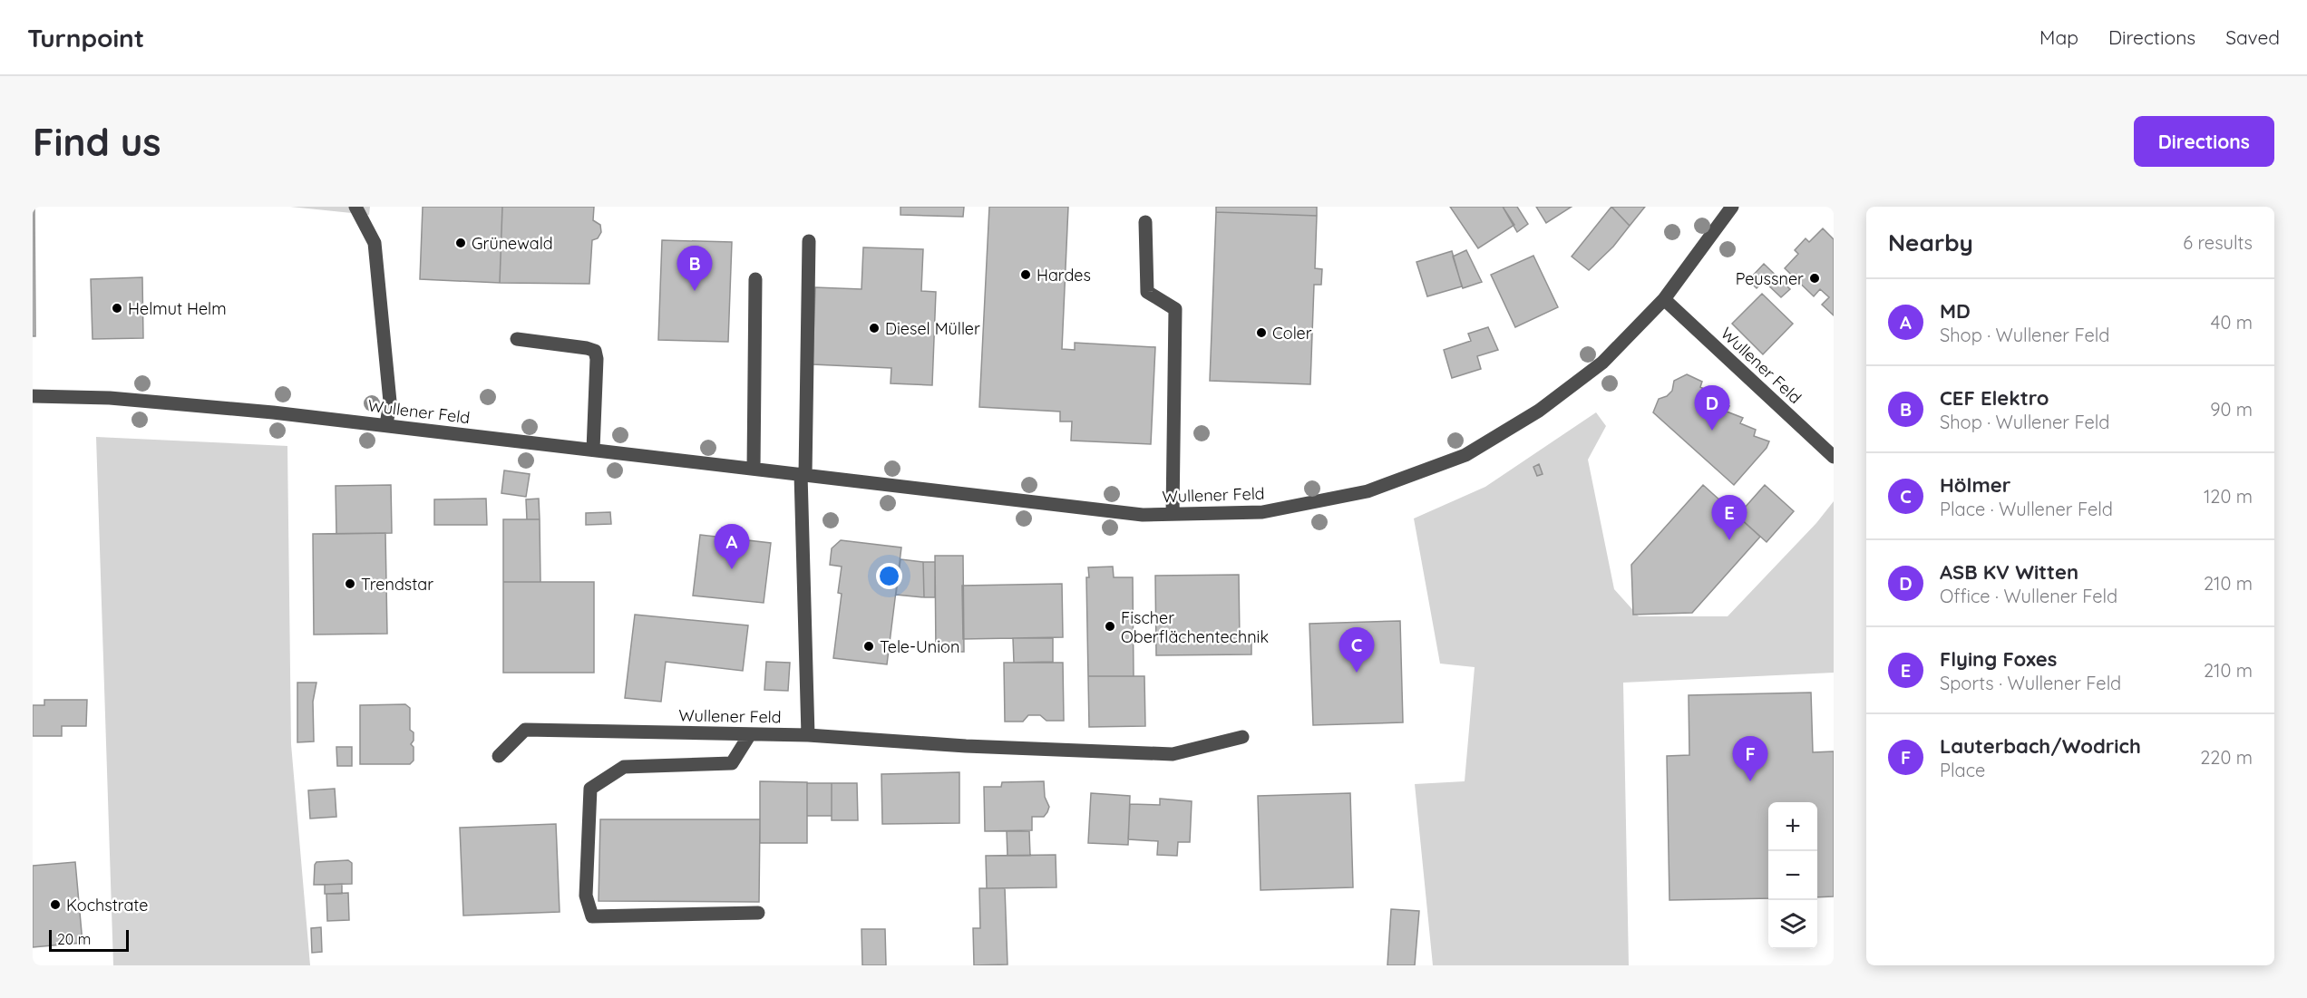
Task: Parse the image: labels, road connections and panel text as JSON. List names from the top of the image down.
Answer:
{
  "streets": {
    "street": ["Wullener Feld"]
  },
  "places": [
    "Grünewald",
    "Hardes",
    "Peussner",
    "Helmut Helm",
    "Diesel Müller",
    "Coler",
    "Trendstar",
    "Fischer Oberflächentechnik",
    "Tele-Union",
    "Kochstrate"
  ],
  "scale_bar": "20 m",
  "page": {
    "header": "Turnpoint",
    "nav": ["Map", "Directions", "Saved"],
    "buttons": "Directions",
    "title": "Find us",
    "heading": ["Nearby", "6 results"],
    "pins": [
      "B",
      "D",
      "E",
      "A",
      "C",
      "F"
    ],
    "list": [
      {
        "mark": "A",
        "name": "MD",
        "note": "Shop · Wullener Feld",
        "value": "40 m"
      },
      {
        "mark": "B",
        "name": "CEF Elektro",
        "note": "Shop · Wullener Feld",
        "value": "90 m"
      },
      {
        "mark": "C",
        "name": "Hölmer",
        "note": "Place · Wullener Feld",
        "value": "120 m"
      },
      {
        "mark": "D",
        "name": "ASB KV Witten",
        "note": "Office · Wullener Feld",
        "value": "210 m"
      },
      {
        "mark": "E",
        "name": "Flying Foxes",
        "note": "Sports · Wullener Feld",
        "value": "210 m"
      },
      {
        "mark": "F",
        "name": "Lauterbach/Wodrich",
        "note": "Place",
        "value": "220 m"
      }
    ],
    "map_buttons": ["+", "−"],
    "scale": "20 m"
  }
}
